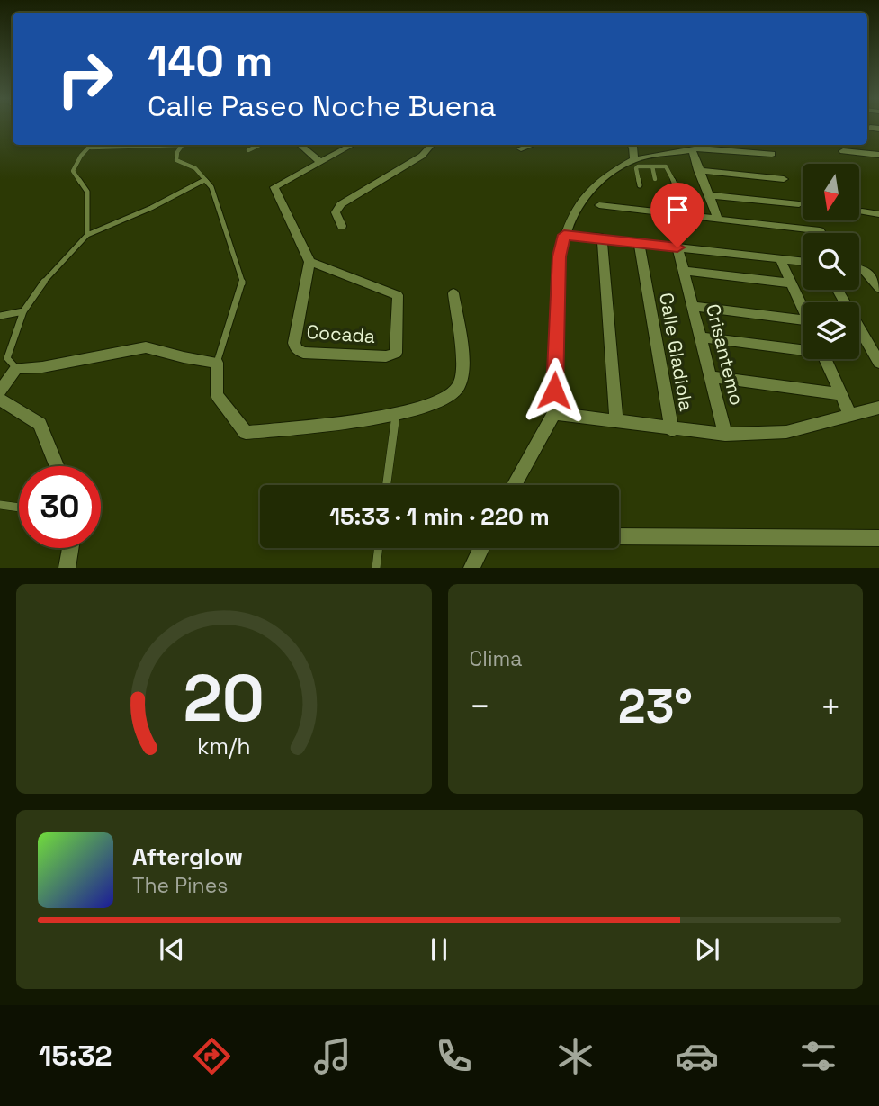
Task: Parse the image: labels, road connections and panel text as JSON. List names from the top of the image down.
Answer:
{
  "streets": {
    "street": ["Cocada", "Calle Gladiola", "Crisantemo"]
  },
  "north": "bottom",
  "page": {
    "turn": ["140 m", "Calle Paseo Noche Buena"],
    "limit": "30",
    "trip": "15:33 · 1 min · 220 m",
    "tile": "Clima",
    "heat": ["−", "23°", "+"],
    "song": ["Afterglow", "The Pines"],
    "tabs": "15:32",
    "gauge": ["20", "km/h"]
  }
}
